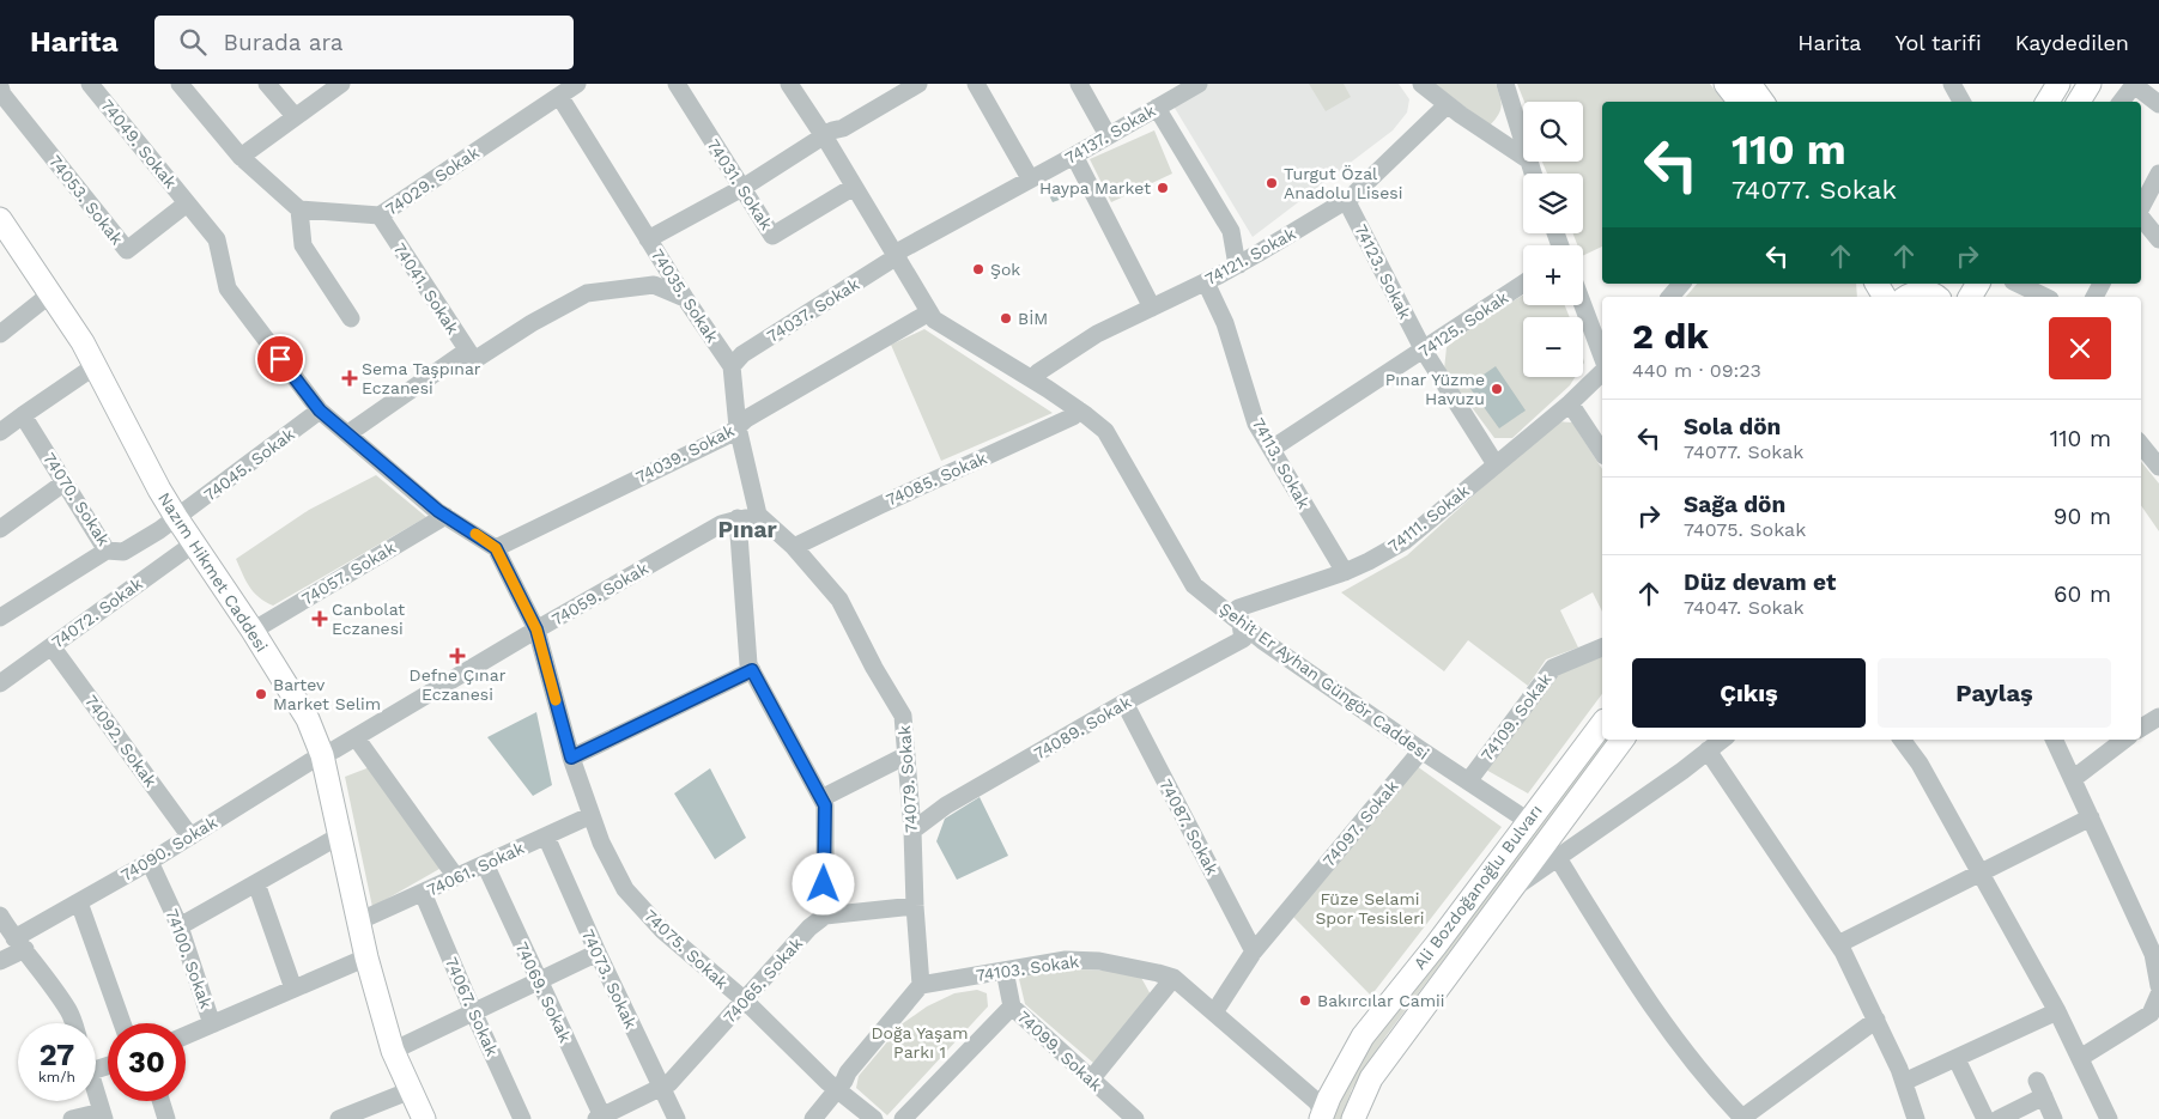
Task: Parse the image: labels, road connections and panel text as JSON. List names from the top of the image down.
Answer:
{
  "streets": {
    "main road": ["Nazım Hikmet Caddesi", "Ali Bozdoğanoğlu Bulvarı"],
    "street": [
      "74137. Sokak",
      "74049. Sokak",
      "74029. Sokak",
      "74031. Sokak",
      "74053. Sokak",
      "74121. Sokak",
      "74123. Sokak",
      "74041. Sokak",
      "74035. Sokak",
      "74037. Sokak",
      "74125. Sokak",
      "74039. Sokak",
      "74113. Sokak",
      "74045. Sokak",
      "74085. Sokak",
      "74070. Sokak",
      "74111. Sokak",
      "74057. Sokak",
      "74059. Sokak",
      "74072. Sokak",
      "Şehit Er Ayhan Güngör Caddesi",
      "74109. Sokak",
      "74089. Sokak",
      "74092. Sokak",
      "74079. Sokak",
      "74097. Sokak",
      "74087. Sokak",
      "74090. Sokak",
      "74061. Sokak",
      "74075. Sokak",
      "74100. Sokak",
      "74103. Sokak",
      "74073. Sokak",
      "74065. Sokak",
      "74069. Sokak",
      "74067. Sokak",
      "74099. Sokak"
    ]
  },
  "crossings": [
    ["74137. Sokak", "74037. Sokak"],
    ["74137. Sokak", "Şehit Er Ayhan Güngör Caddesi"],
    ["74049. Sokak", "74053. Sokak"],
    ["74049. Sokak", "74039. Sokak"],
    ["74049. Sokak", "74045. Sokak"],
    ["74049. Sokak", "74057. Sokak"],
    ["74049. Sokak", "74075. Sokak"],
    ["74029. Sokak", "74041. Sokak"],
    ["74029. Sokak", "74035. Sokak"],
    ["74031. Sokak", "Şehit Er Ayhan Güngör Caddesi"],
    ["74121. Sokak", "74123. Sokak"],
    ["74121. Sokak", "74113. Sokak"],
    ["74121. Sokak", "Şehit Er Ayhan Güngör Caddesi"],
    ["74123. Sokak", "74125. Sokak"],
    ["74123. Sokak", "74111. Sokak"],
    ["74035. Sokak", "74037. Sokak"],
    ["74035. Sokak", "74039. Sokak"],
    ["74035. Sokak", "74059. Sokak"],
    ["74035. Sokak", "74079. Sokak"],
    ["74037. Sokak", "Şehit Er Ayhan Güngör Caddesi"],
    ["74125. Sokak", "74113. Sokak"],
    ["74039. Sokak", "Şehit Er Ayhan Güngör Caddesi"],
    ["74039. Sokak", "74075. Sokak"],
    ["74113. Sokak", "74111. Sokak"],
    ["74045. Sokak", "74070. Sokak"],
    ["74045. Sokak", "Nazım Hikmet Caddesi"],
    ["74085. Sokak", "Şehit Er Ayhan Güngör Caddesi"],
    ["74085. Sokak", "74079. Sokak"],
    ["74070. Sokak", "Nazım Hikmet Caddesi"],
    ["74111. Sokak", "Şehit Er Ayhan Güngör Caddesi"],
    ["74111. Sokak", "74089. Sokak"],
    ["Nazım Hikmet Caddesi", "74057. Sokak"],
    ["Nazım Hikmet Caddesi", "74059. Sokak"],
    ["Nazım Hikmet Caddesi", "74072. Sokak"],
    ["Nazım Hikmet Caddesi", "74090. Sokak"],
    ["Nazım Hikmet Caddesi", "74061. Sokak"],
    ["74059. Sokak", "74079. Sokak"],
    ["74059. Sokak", "74090. Sokak"],
    ["74059. Sokak", "74075. Sokak"],
    ["74072. Sokak", "74092. Sokak"],
    ["Şehit Er Ayhan Güngör Caddesi", "74109. Sokak"],
    ["Şehit Er Ayhan Güngör Caddesi", "74089. Sokak"],
    ["Şehit Er Ayhan Güngör Caddesi", "74097. Sokak"],
    ["Şehit Er Ayhan Güngör Caddesi", "Ali Bozdoğanoğlu Bulvarı"],
    ["74089. Sokak", "74079. Sokak"],
    ["74089. Sokak", "74087. Sokak"],
    ["74092. Sokak", "74090. Sokak"],
    ["74079. Sokak", "74103. Sokak"],
    ["74097. Sokak", "74087. Sokak"],
    ["74097. Sokak", "74103. Sokak"],
    ["74090. Sokak", "74100. Sokak"],
    ["74061. Sokak", "74075. Sokak"],
    ["74061. Sokak", "74073. Sokak"],
    ["74061. Sokak", "74069. Sokak"],
    ["74061. Sokak", "74067. Sokak"],
    ["Ali Bozdoğanoğlu Bulvarı", "74103. Sokak"],
    ["74075. Sokak", "74065. Sokak"],
    ["74103. Sokak", "74099. Sokak"],
    ["74073. Sokak", "74065. Sokak"],
    ["74065. Sokak", "74069. Sokak"]
  ],
  "districts": ["Pınar"],
  "parks": ["Füze Selami Spor Tesisleri", "Doğa Yaşam Parkı 1"],
  "places": {
    "other": [
      "Turgut Özal Anadolu Lisesi",
      "Haypa Market",
      "Şok",
      "BİM",
      "Pınar Yüzme Havuzu",
      "Bartev Market Selim",
      "Bakırcılar Camii"
    ],
    "health": ["Sema Taşpınar Eczanesi", "Canbolat Eczanesi", "Defne Çınar Eczanesi"]
  },
  "page": {
    "header": "Harita",
    "search": "Burada ara",
    "nav": ["Harita", "Yol tarifi", "Kaydedilen"],
    "map_buttons": ["+", "−"],
    "turn": ["110 m", "74077. Sokak"],
    "heading": ["2 dk", "440 m · 09:23"],
    "list": [
      {
        "name": "Sola dön",
        "note": "74077. Sokak",
        "value": "110 m"
      },
      {
        "name": "Sağa dön",
        "note": "74075. Sokak",
        "value": "90 m"
      },
      {
        "name": "Düz devam et",
        "note": "74047. Sokak",
        "value": "60 m"
      }
    ],
    "buttons": ["Çıkış", "Paylaş"],
    "speed": "27 km/h",
    "limit": "30"
  }
}
